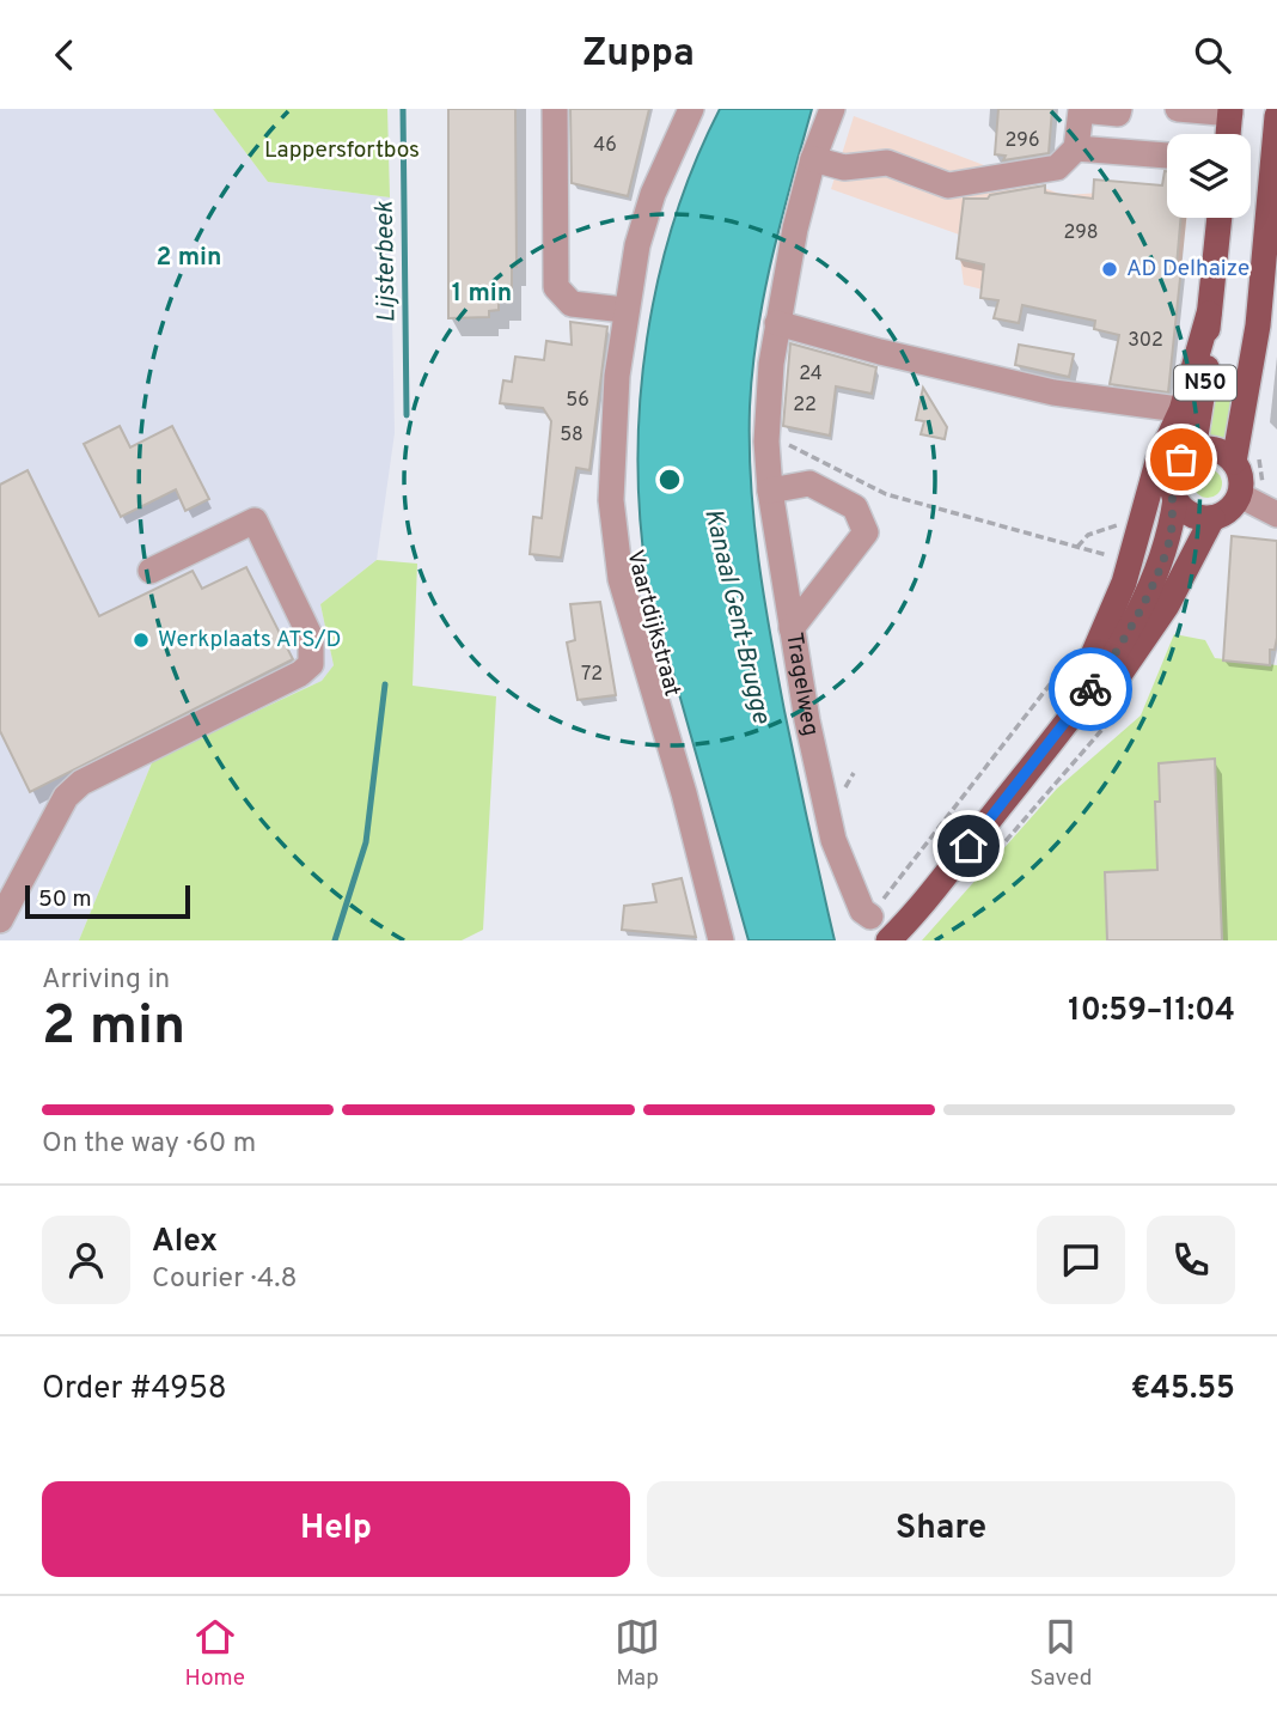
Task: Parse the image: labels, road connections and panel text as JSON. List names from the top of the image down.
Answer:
{
  "streets": {
    "main road": ["N50"],
    "street": ["Vaartdijkstraat", "Tragelweg"]
  },
  "water": ["Lijsterbeek", "Kanaal Gent-Brugge"],
  "parks": ["Lappersfortbos"],
  "places": ["AD Delhaize", "Werkplaats ATS/D"],
  "house_numbers": [
    "296",
    "46",
    "298",
    "302",
    "24",
    "56",
    "22",
    "58",
    "72"
  ],
  "scale_bar": "50 m",
  "page": {
    "header": "Zuppa",
    "scale": "50 m",
    "heading": ["2 min", "Arriving in", "10:59–11:04"],
    "panel": [
      "Alex",
      "Courier · 4.8",
      "Order #4958",
      "€45.55"
    ],
    "bar": "On the way · 60 m",
    "buttons": ["Help", "Share"],
    "tabs": ["Home", "Map", "Saved"]
  },
  "rings": ["2 min", "1 min"]
}
